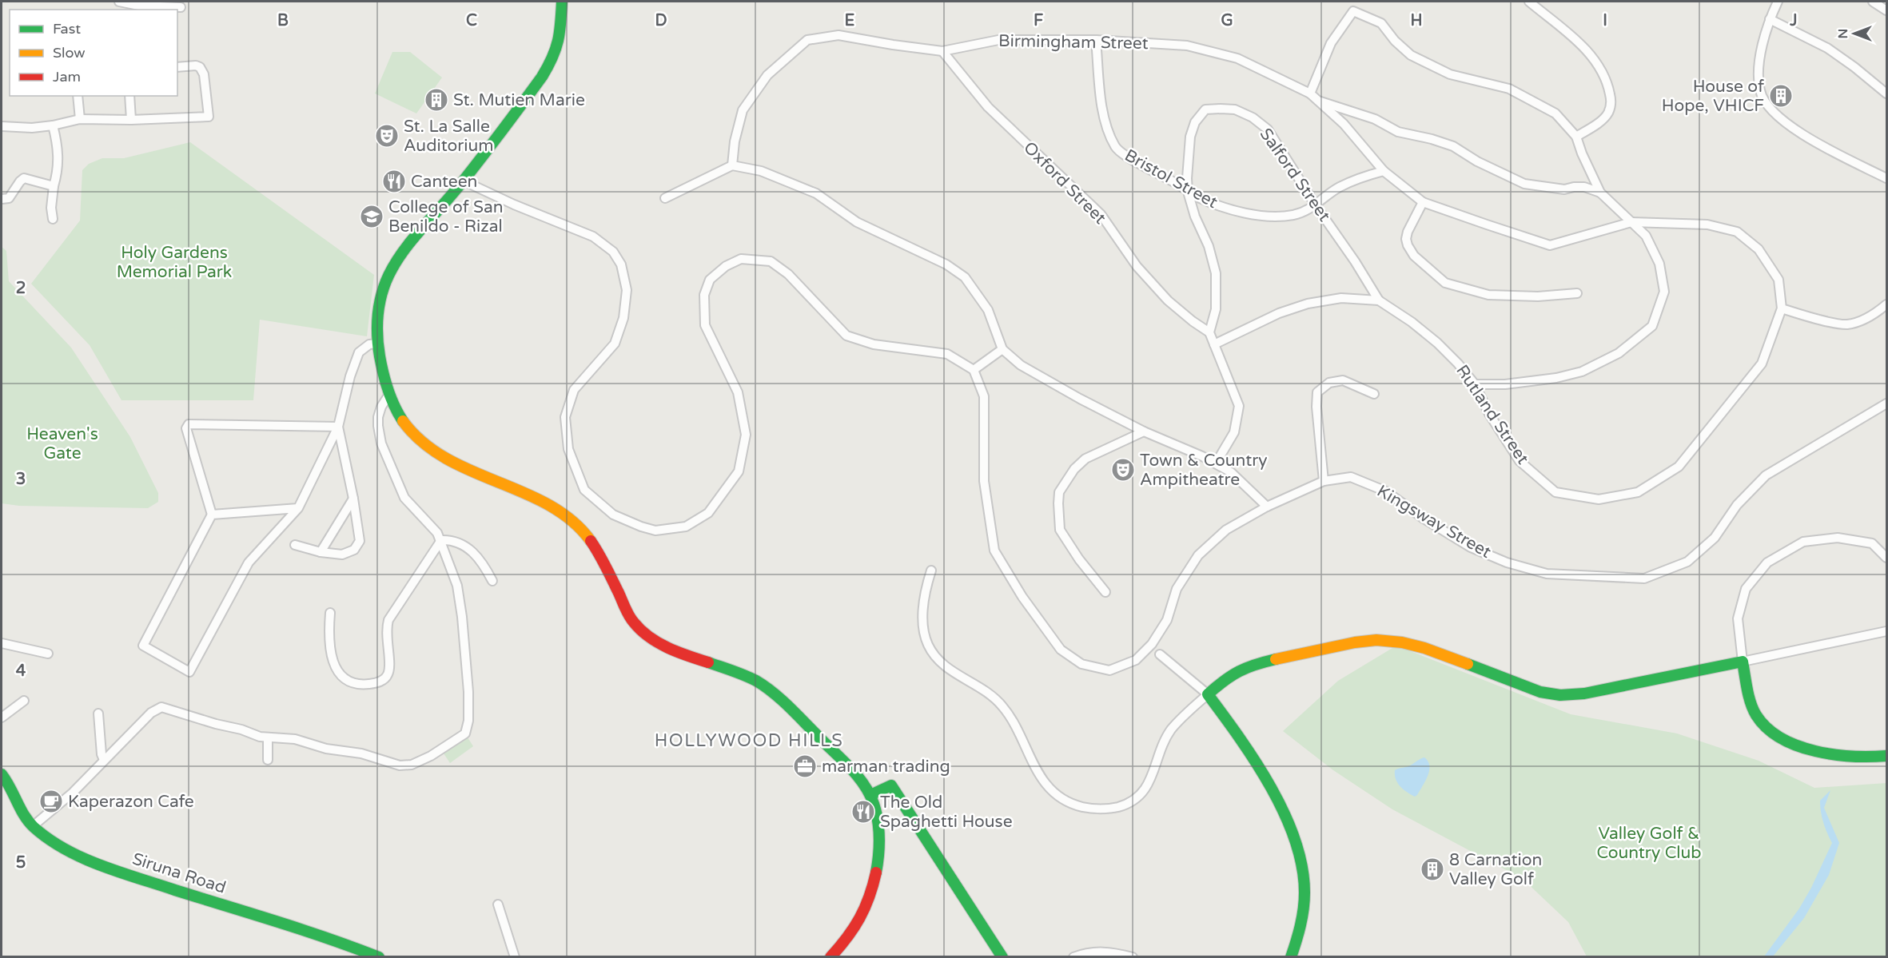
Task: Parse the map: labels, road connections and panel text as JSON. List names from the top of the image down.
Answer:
{
  "streets": {
    "street": [
      "Birmingham Street",
      "Salford Street",
      "Bristol Street",
      "Oxford Street",
      "Rutland Street",
      "Kingsway Street",
      "Siruna Road"
    ]
  },
  "crossings": [
    ["Birmingham Street", "Bristol Street"],
    ["Birmingham Street", "Oxford Street"],
    ["Salford Street", "Bristol Street"],
    ["Salford Street", "Oxford Street"],
    ["Salford Street", "Rutland Street"]
  ],
  "districts": ["HOLLYWOOD HILLS"],
  "parks": ["Holy Gardens Memorial Park", "Heaven's Gate", "Valley Golf & Country Club"],
  "places": {
    "building": ["House of Hope, VHICF", "St. Mutien Marie", "8 Carnation Valley Golf"],
    "theatre": ["St. La Salle Auditorium", "Town & Country Ampitheatre"],
    "restaurant": ["Canteen", "The Old Spaghetti House"],
    "school or university": ["College of San Benildo - Rizal"],
    "office": ["marman trading"],
    "cafe": ["Kaperazon Cafe"]
  },
  "legend": ["Fast", "Slow", "Jam"],
  "north": "left",
  "grid": {
    "columns": [
      "B",
      "C",
      "D",
      "E",
      "F",
      "G",
      "H",
      "I",
      "J"
    ],
    "rows": [
      "2",
      "3",
      "4",
      "5"
    ]
  }
}
